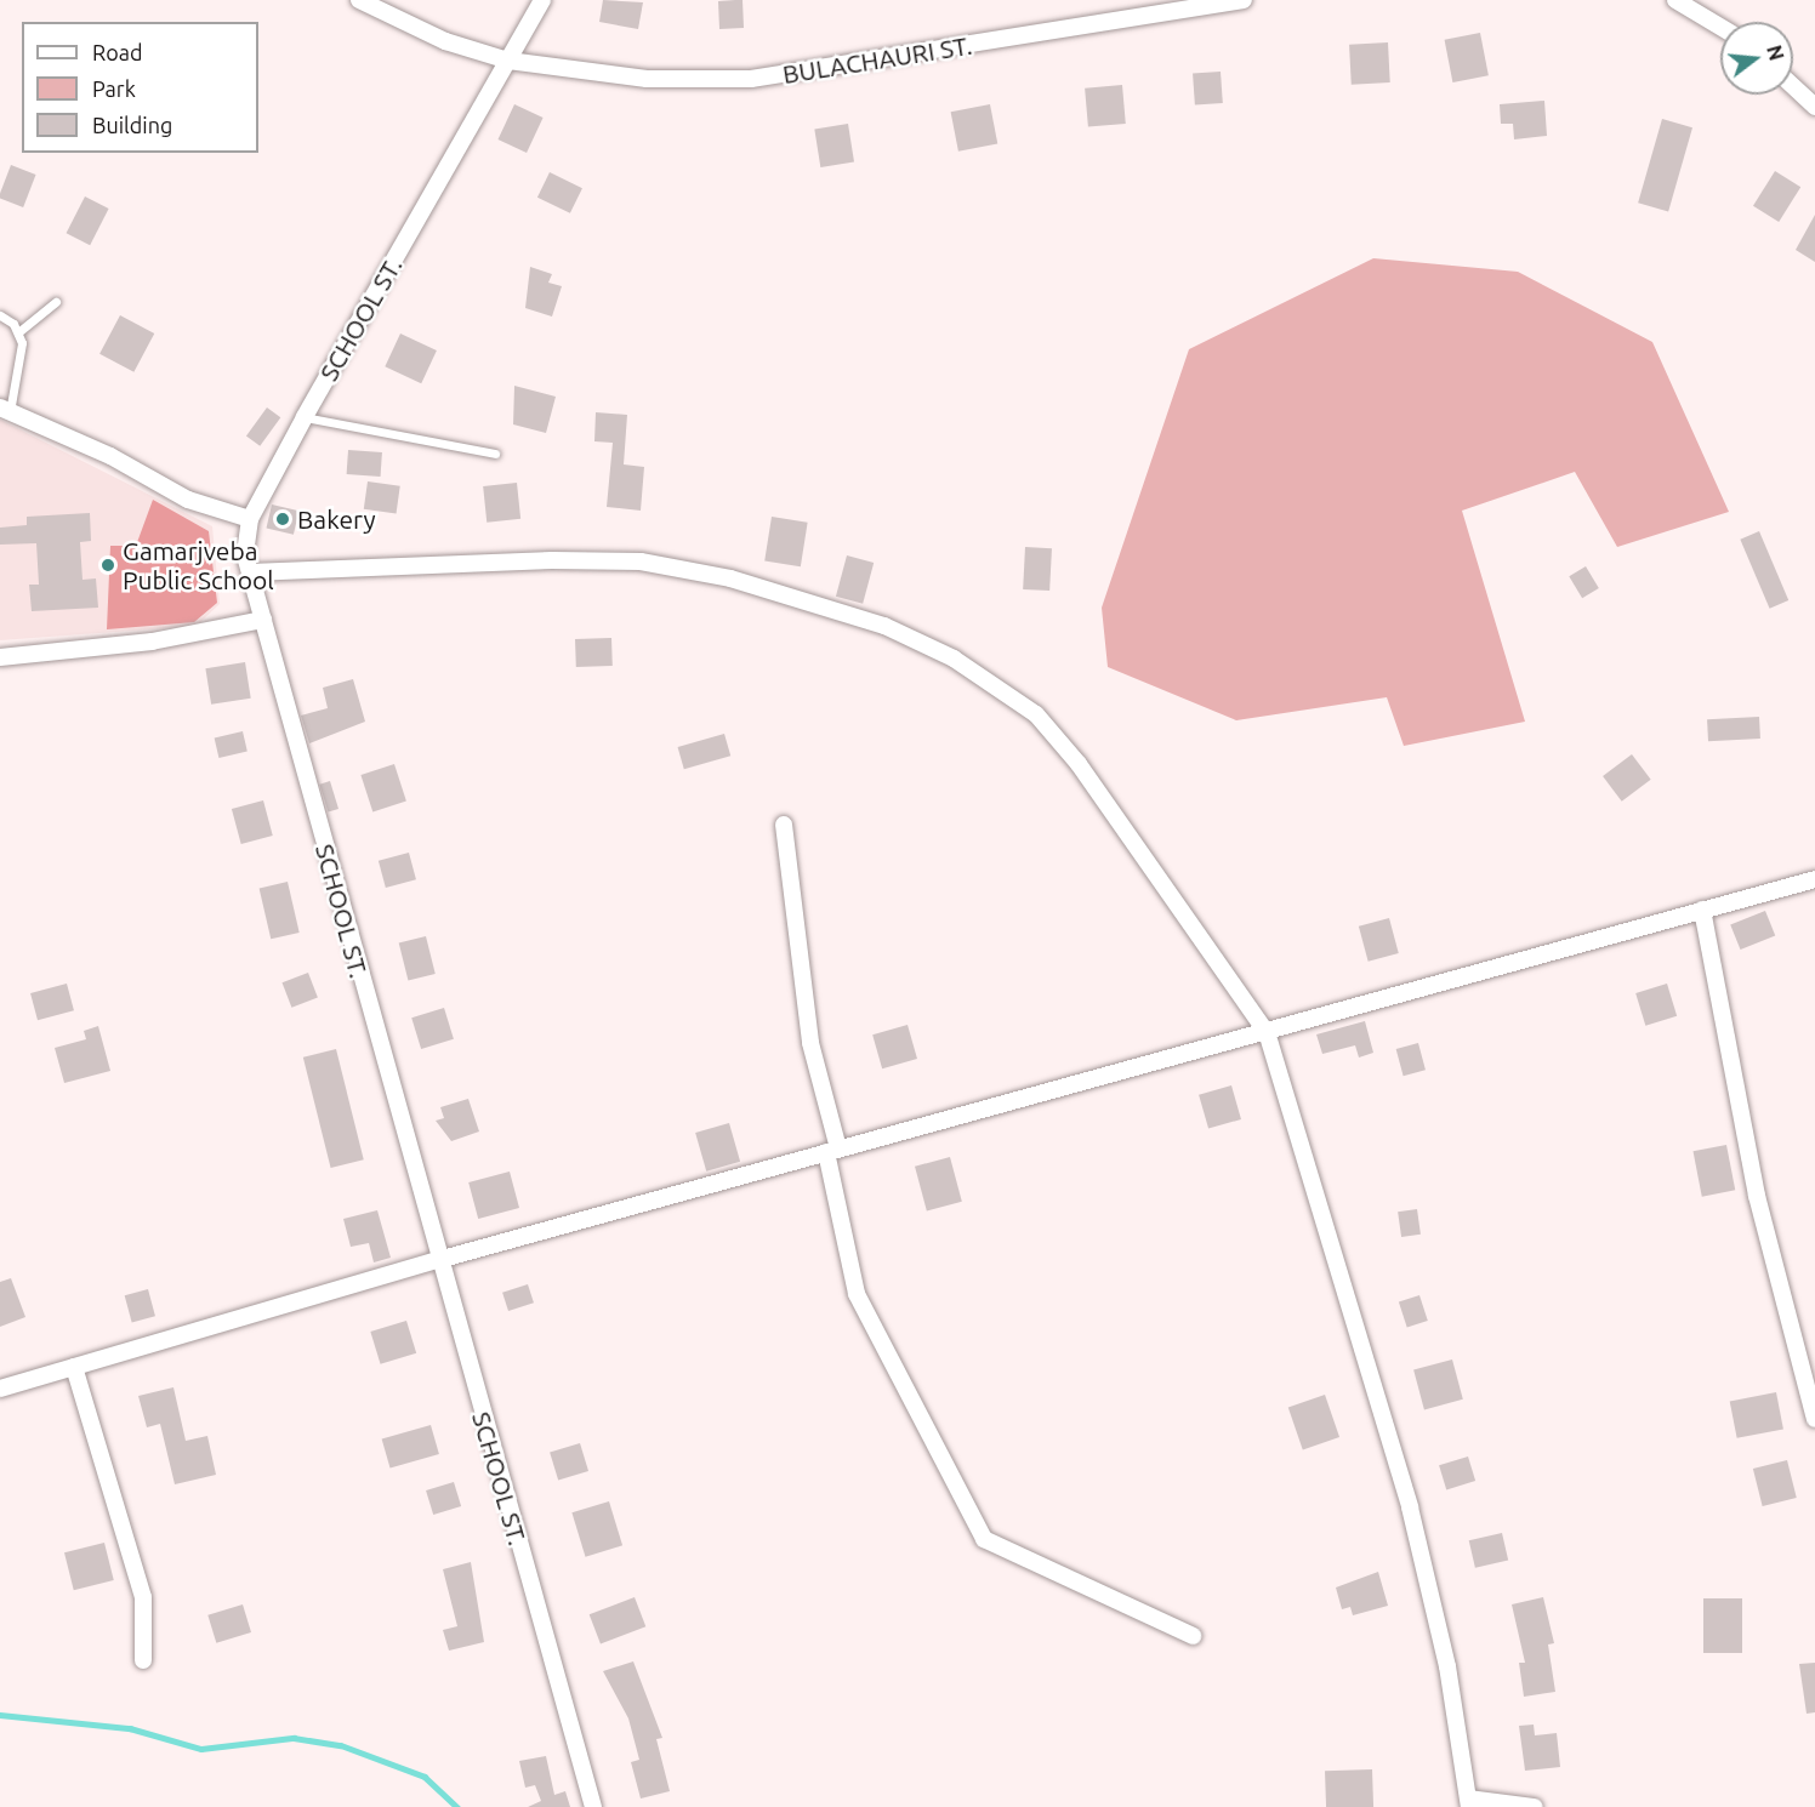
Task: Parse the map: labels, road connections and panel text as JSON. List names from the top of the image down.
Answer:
{
  "streets": {
    "street": ["BULACHAURI ST.", "SCHOOL ST."]
  },
  "crossings": [
    ["BULACHAURI ST.", "SCHOOL ST."]
  ],
  "places": ["Bakery", "Gamarjveba Public School"],
  "legend": ["Road", "Park", "Building"],
  "north": "right"
}
